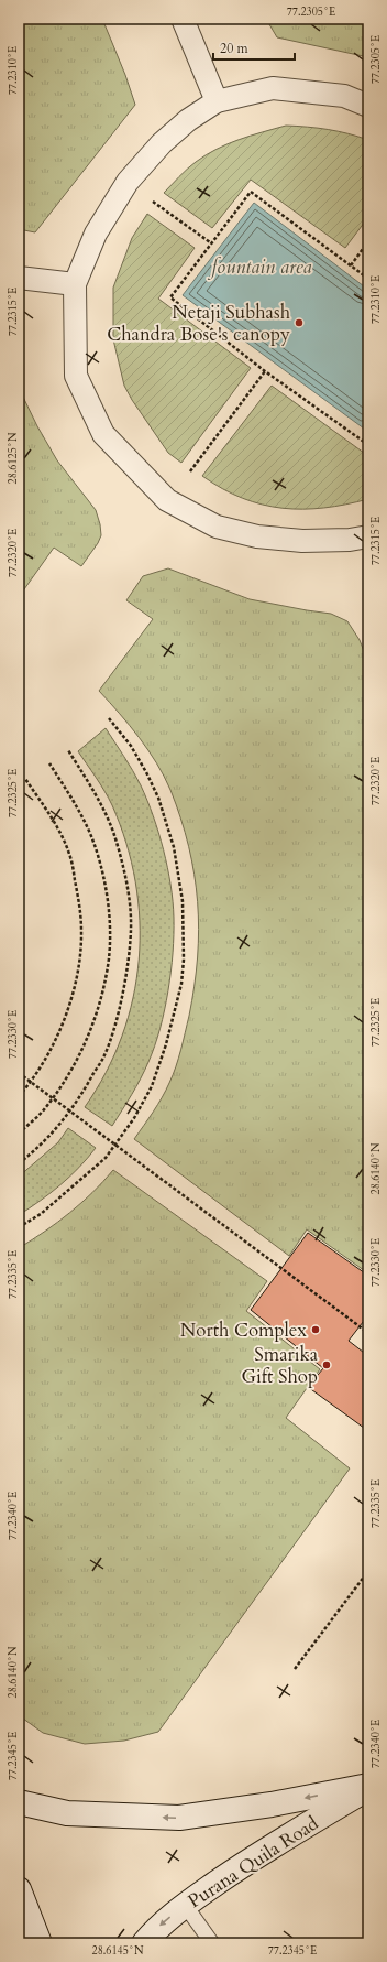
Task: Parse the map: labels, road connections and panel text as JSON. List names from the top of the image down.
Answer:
{
  "streets": {
    "main road": ["Purana Quila Road"]
  },
  "water": ["fountain area"],
  "places": ["Netaji Subhash Chandra Bose's canopy", "North Complex", "Smarika Gift Shop"],
  "scale_bar": "20 m",
  "coordinates": [
    "77.2305°E",
    "77.2310°E",
    "77.2315°E",
    "28.6125°N",
    "77.2320°E",
    "77.2325°E",
    "77.2330°E",
    "28.6140°N",
    "77.2335°E",
    "77.2340°E",
    "77.2345°E",
    "28.6145°N"
  ]
}
